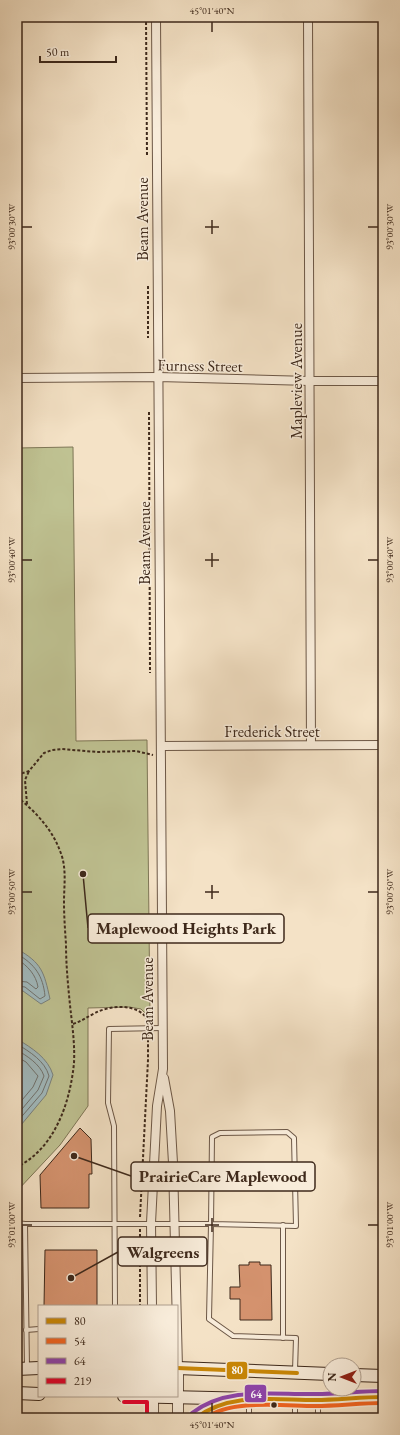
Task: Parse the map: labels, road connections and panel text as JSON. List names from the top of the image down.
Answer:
{
  "streets": {
    "street": [
      "Beam Avenue",
      "Furness Street",
      "Mapleview Avenue",
      "Frederick Street"
    ]
  },
  "crossings": [
    ["Beam Avenue", "Furness Street"],
    ["Beam Avenue", "Frederick Street"],
    ["Furness Street", "Mapleview Avenue"],
    ["Mapleview Avenue", "Frederick Street"]
  ],
  "places": ["Maplewood Heights Park", "PrairieCare Maplewood", "Walgreens"],
  "lines": [
    "transit line 80",
    "transit line 64",
    "transit line 219",
    "transit line 54"
  ],
  "legend": [
    "80",
    "54",
    "64",
    "219"
  ],
  "scale_bar": "50 m",
  "north": "left",
  "coordinates": [
    "45°01'40\"N",
    "93°00'30\"W",
    "93°00'40\"W",
    "93°00'50\"W",
    "93°01'00\"W"
  ]
}
